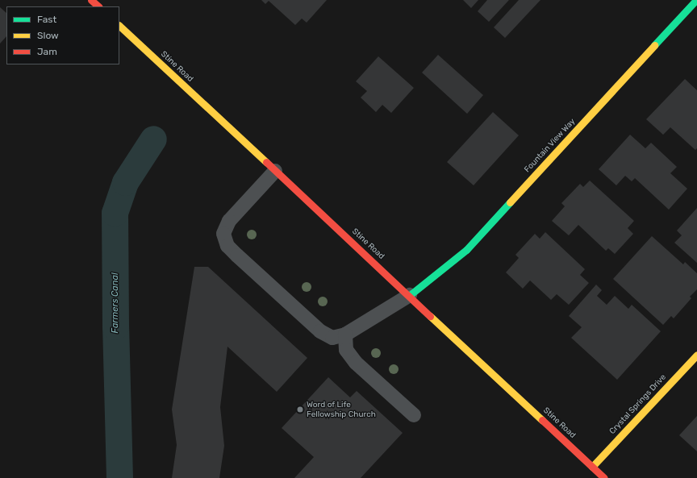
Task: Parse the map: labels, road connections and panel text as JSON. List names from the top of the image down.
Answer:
{
  "streets": {
    "main road": ["Stine Road", "Fountain View Way", "Crystal Springs Drive"]
  },
  "crossings": [
    ["Stine Road", "Fountain View Way"],
    ["Stine Road", "Crystal Springs Drive"]
  ],
  "water": ["Farmers Canal"],
  "places": ["Word of Life Fellowship Church"],
  "legend": ["Fast", "Slow", "Jam"]
}
